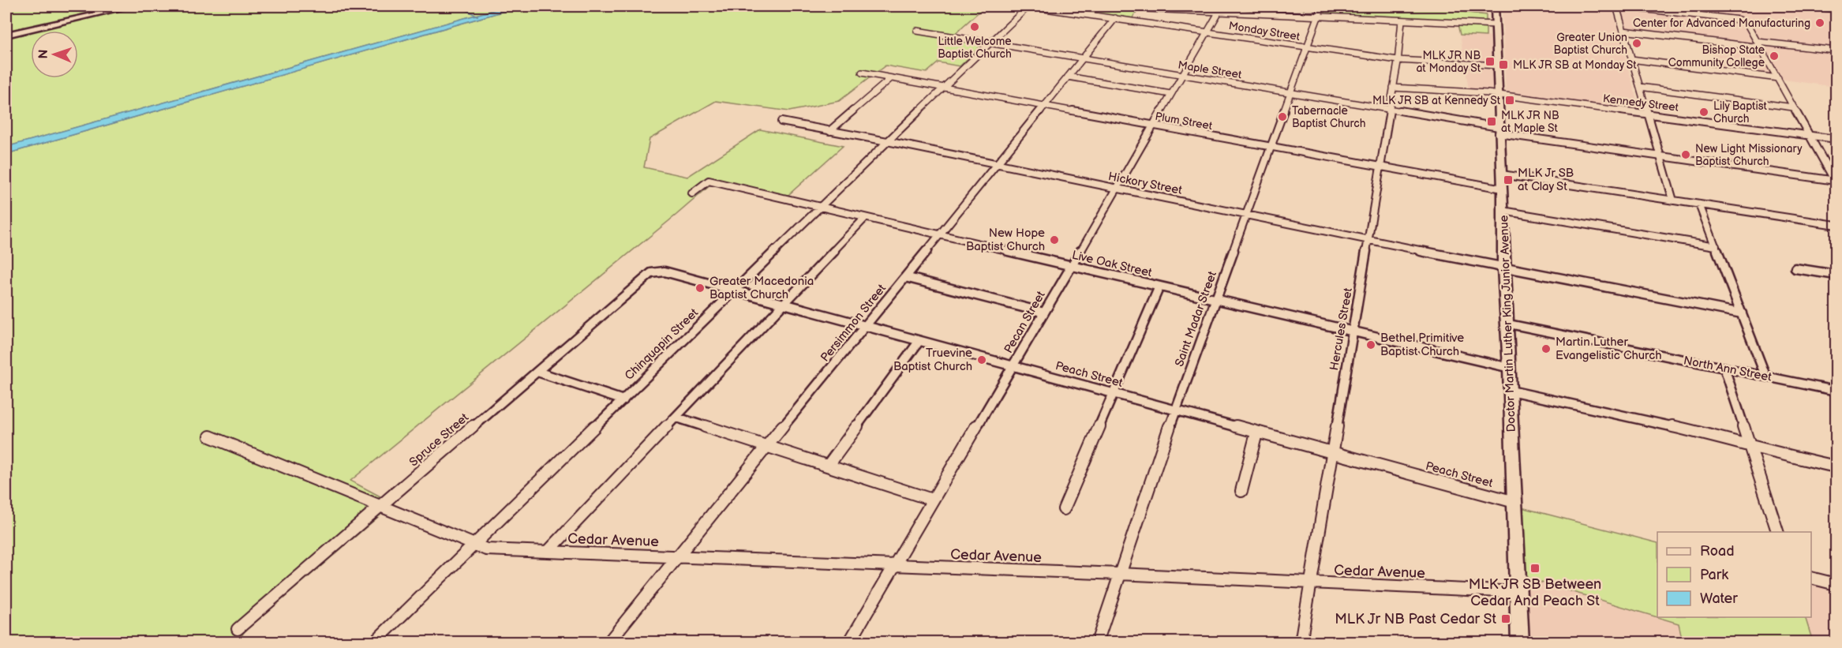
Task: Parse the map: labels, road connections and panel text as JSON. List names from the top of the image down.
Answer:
{
  "streets": {
    "main road": ["Doctor Martin Luther King Junior Avenue", "North Ann Street"],
    "street": [
      "Monday Street",
      "Maple Street",
      "Kennedy Street",
      "Plum Street",
      "Hickory Street",
      "Live Oak Street",
      "Saint Madar Street",
      "Pecan Street",
      "Persimmon Street",
      "Hercules Street",
      "Chinquapin Street",
      "Peach Street",
      "Spruce Street",
      "Cedar Avenue"
    ]
  },
  "crossings": [
    ["Monday Street", "Saint Madar Street"],
    ["Monday Street", "Pecan Street"],
    ["Monday Street", "Persimmon Street"],
    ["Monday Street", "Doctor Martin Luther King Junior Avenue"],
    ["Monday Street", "Hercules Street"],
    ["Monday Street", "Chinquapin Street"],
    ["Maple Street", "Saint Madar Street"],
    ["Maple Street", "Pecan Street"],
    ["Maple Street", "Persimmon Street"],
    ["Maple Street", "Doctor Martin Luther King Junior Avenue"],
    ["Maple Street", "Hercules Street"],
    ["Maple Street", "Chinquapin Street"],
    ["Kennedy Street", "Doctor Martin Luther King Junior Avenue"],
    ["Kennedy Street", "Hercules Street"],
    ["Plum Street", "Saint Madar Street"],
    ["Plum Street", "Pecan Street"],
    ["Plum Street", "Persimmon Street"],
    ["Plum Street", "Doctor Martin Luther King Junior Avenue"],
    ["Plum Street", "Hercules Street"],
    ["Plum Street", "Chinquapin Street"],
    ["Hickory Street", "Saint Madar Street"],
    ["Hickory Street", "Pecan Street"],
    ["Hickory Street", "Persimmon Street"],
    ["Hickory Street", "Doctor Martin Luther King Junior Avenue"],
    ["Hickory Street", "Hercules Street"],
    ["Hickory Street", "Chinquapin Street"],
    ["Live Oak Street", "Saint Madar Street"],
    ["Live Oak Street", "Pecan Street"],
    ["Live Oak Street", "Persimmon Street"],
    ["Live Oak Street", "Doctor Martin Luther King Junior Avenue"],
    ["Live Oak Street", "Hercules Street"],
    ["Live Oak Street", "Chinquapin Street"],
    ["Saint Madar Street", "Peach Street"],
    ["Saint Madar Street", "Cedar Avenue"],
    ["Pecan Street", "Peach Street"],
    ["Pecan Street", "Cedar Avenue"],
    ["Persimmon Street", "Peach Street"],
    ["Persimmon Street", "Cedar Avenue"],
    ["Doctor Martin Luther King Junior Avenue", "North Ann Street"],
    ["Doctor Martin Luther King Junior Avenue", "Peach Street"],
    ["Doctor Martin Luther King Junior Avenue", "Cedar Avenue"],
    ["Hercules Street", "Peach Street"],
    ["Hercules Street", "Cedar Avenue"],
    ["Chinquapin Street", "Peach Street"],
    ["Chinquapin Street", "Cedar Avenue"],
    ["Peach Street", "Spruce Street"],
    ["Spruce Street", "Cedar Avenue"]
  ],
  "places": {
    "other": [
      "Center for Advanced Manufacturing",
      "Little Welcome Baptist Church",
      "Greater Union Baptist Church",
      "Bishop State Community College",
      "Lily Baptist Church",
      "Tabernacle Baptist Church",
      "New Light Missionary Baptist Church",
      "New Hope Baptist Church",
      "Greater Macedonia Baptist Church",
      "Bethel Primitive Baptist Church",
      "Martin Luther Evangelistic Church",
      "Truevine Baptist Church"
    ],
    "transit": [
      "MLK JR NB at Monday St",
      "MLK JR SB at Monday St",
      "MLK JR SB at Kennedy St",
      "MLK JR NB at Maple St",
      "MLK Jr SB at Clay St",
      "MLK JR SB Between Cedar And Peach St",
      "MLK Jr NB Past Cedar St"
    ]
  },
  "legend": ["Road", "Park", "Water"],
  "north": "left"
}
